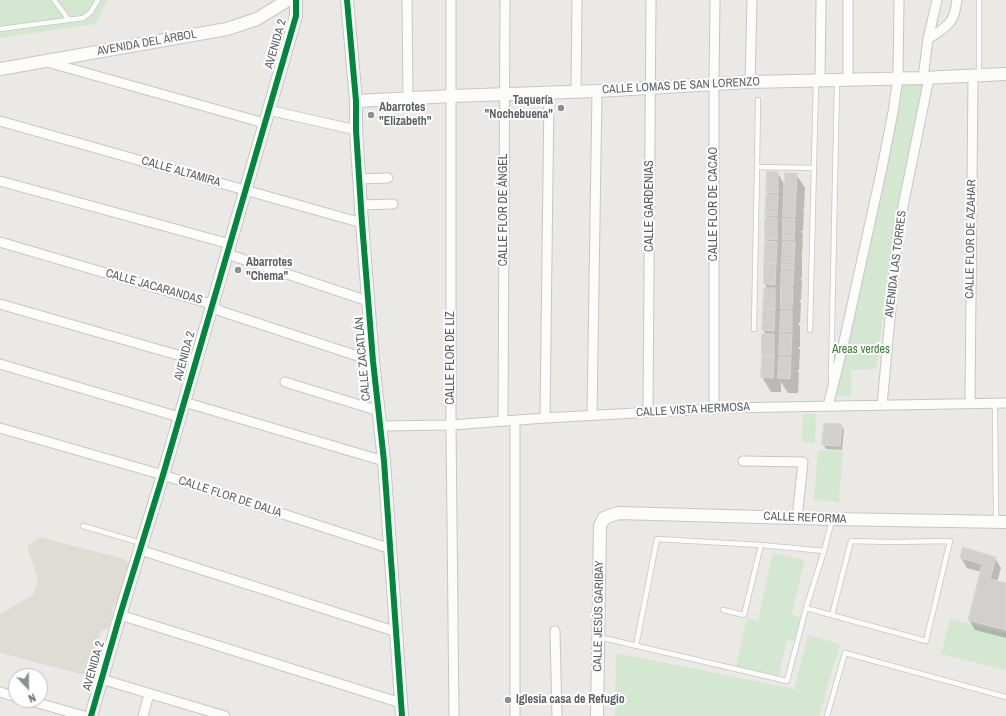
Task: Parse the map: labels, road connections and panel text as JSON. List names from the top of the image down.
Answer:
{
  "streets": {
    "street": [
      "AVENIDA DEL ÁRBOL",
      "AVENIDA 2",
      "CALLE LOMAS DE SAN LORENZO",
      "CALLE ALTAMIRA",
      "CALLE FLOR DE CACAO",
      "CALLE GARDENIAS",
      "CALLE FLOR DE ÁNGEL",
      "CALLE FLOR DE AZAHAR",
      "AVENIDA LAS TORRES",
      "CALLE JACARANDAS",
      "CALLE FLOR DE LIZ",
      "CALLE ZACATLÁN",
      "CALLE VISTA HERMOSA",
      "CALLE FLOR DE DALIA",
      "CALLE REFORMA",
      "CALLE JESÚS GARIBAY"
    ]
  },
  "crossings": [
    ["AVENIDA 2", "CALLE ALTAMIRA"],
    ["AVENIDA 2", "CALLE JACARANDAS"],
    ["AVENIDA 2", "CALLE FLOR DE DALIA"],
    ["CALLE LOMAS DE SAN LORENZO", "CALLE FLOR DE CACAO"],
    ["CALLE LOMAS DE SAN LORENZO", "CALLE GARDENIAS"],
    ["CALLE LOMAS DE SAN LORENZO", "CALLE FLOR DE ÁNGEL"],
    ["CALLE LOMAS DE SAN LORENZO", "CALLE FLOR DE AZAHAR"],
    ["CALLE LOMAS DE SAN LORENZO", "AVENIDA LAS TORRES"],
    ["CALLE LOMAS DE SAN LORENZO", "CALLE FLOR DE LIZ"],
    ["CALLE LOMAS DE SAN LORENZO", "CALLE ZACATLÁN"],
    ["CALLE ALTAMIRA", "CALLE ZACATLÁN"],
    ["CALLE FLOR DE CACAO", "CALLE VISTA HERMOSA"],
    ["CALLE GARDENIAS", "CALLE VISTA HERMOSA"],
    ["CALLE FLOR DE ÁNGEL", "CALLE VISTA HERMOSA"],
    ["CALLE FLOR DE AZAHAR", "CALLE VISTA HERMOSA"],
    ["AVENIDA LAS TORRES", "CALLE VISTA HERMOSA"],
    ["CALLE JACARANDAS", "CALLE ZACATLÁN"],
    ["CALLE FLOR DE LIZ", "CALLE VISTA HERMOSA"],
    ["CALLE ZACATLÁN", "CALLE VISTA HERMOSA"],
    ["CALLE ZACATLÁN", "CALLE FLOR DE DALIA"],
    ["CALLE REFORMA", "CALLE JESÚS GARIBAY"]
  ],
  "parks": ["Areas verdes"],
  "places": [
    "Taquería \"Nochebuena\"",
    "Abarrotes \"Elizabeth\"",
    "Abarrotes \"Chema\"",
    "Iglesia casa de Refugio"
  ],
  "north": "bottom"
}
